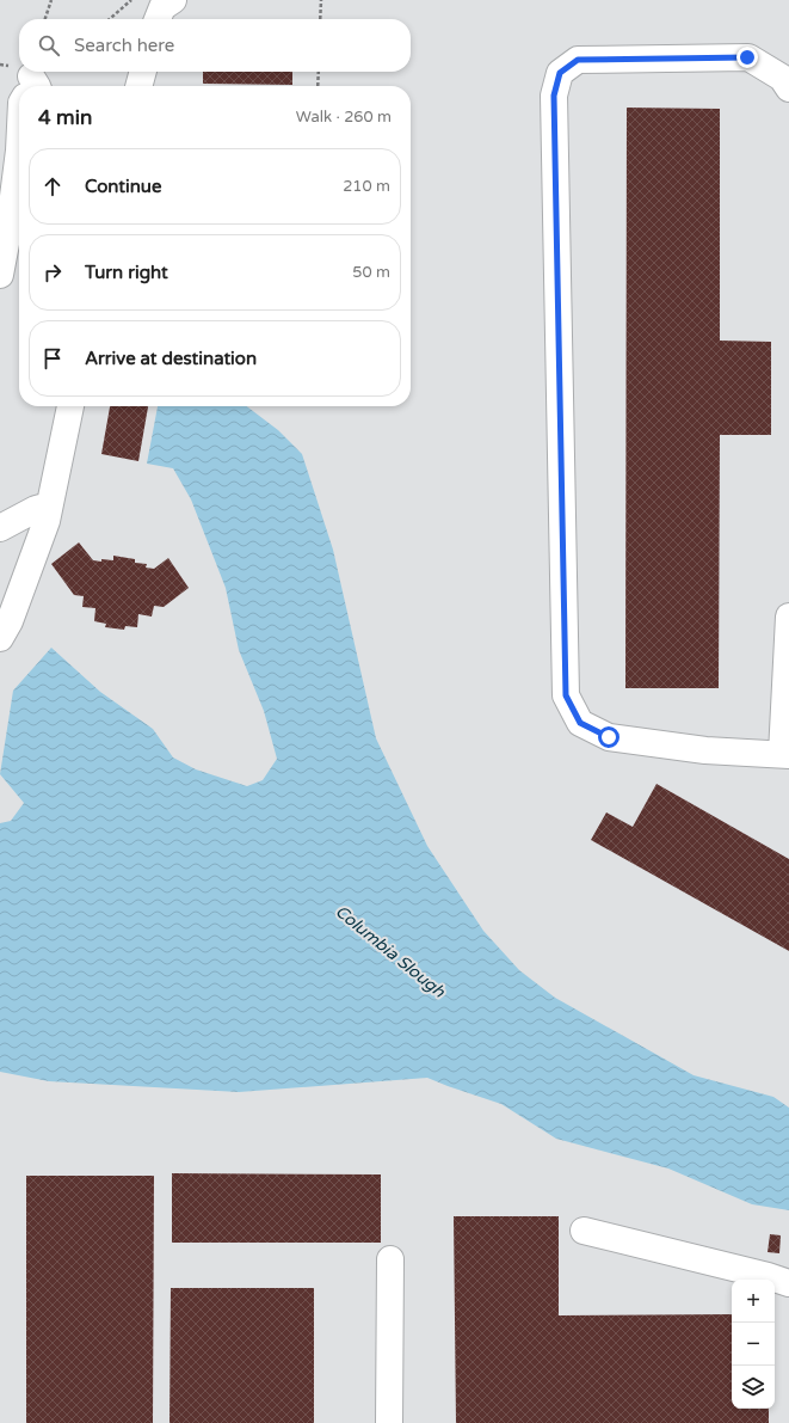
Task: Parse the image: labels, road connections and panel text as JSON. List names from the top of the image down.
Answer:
{
  "water": ["Columbia Slough"],
  "page": {
    "search": "Search here",
    "heading": ["4 min", "Walk · 260 m"],
    "list": [
      ["Continue", "210 m"],
      ["Turn right", "50 m"],
      "Arrive at destination"
    ],
    "map_buttons": ["+", "−"]
  }
}
